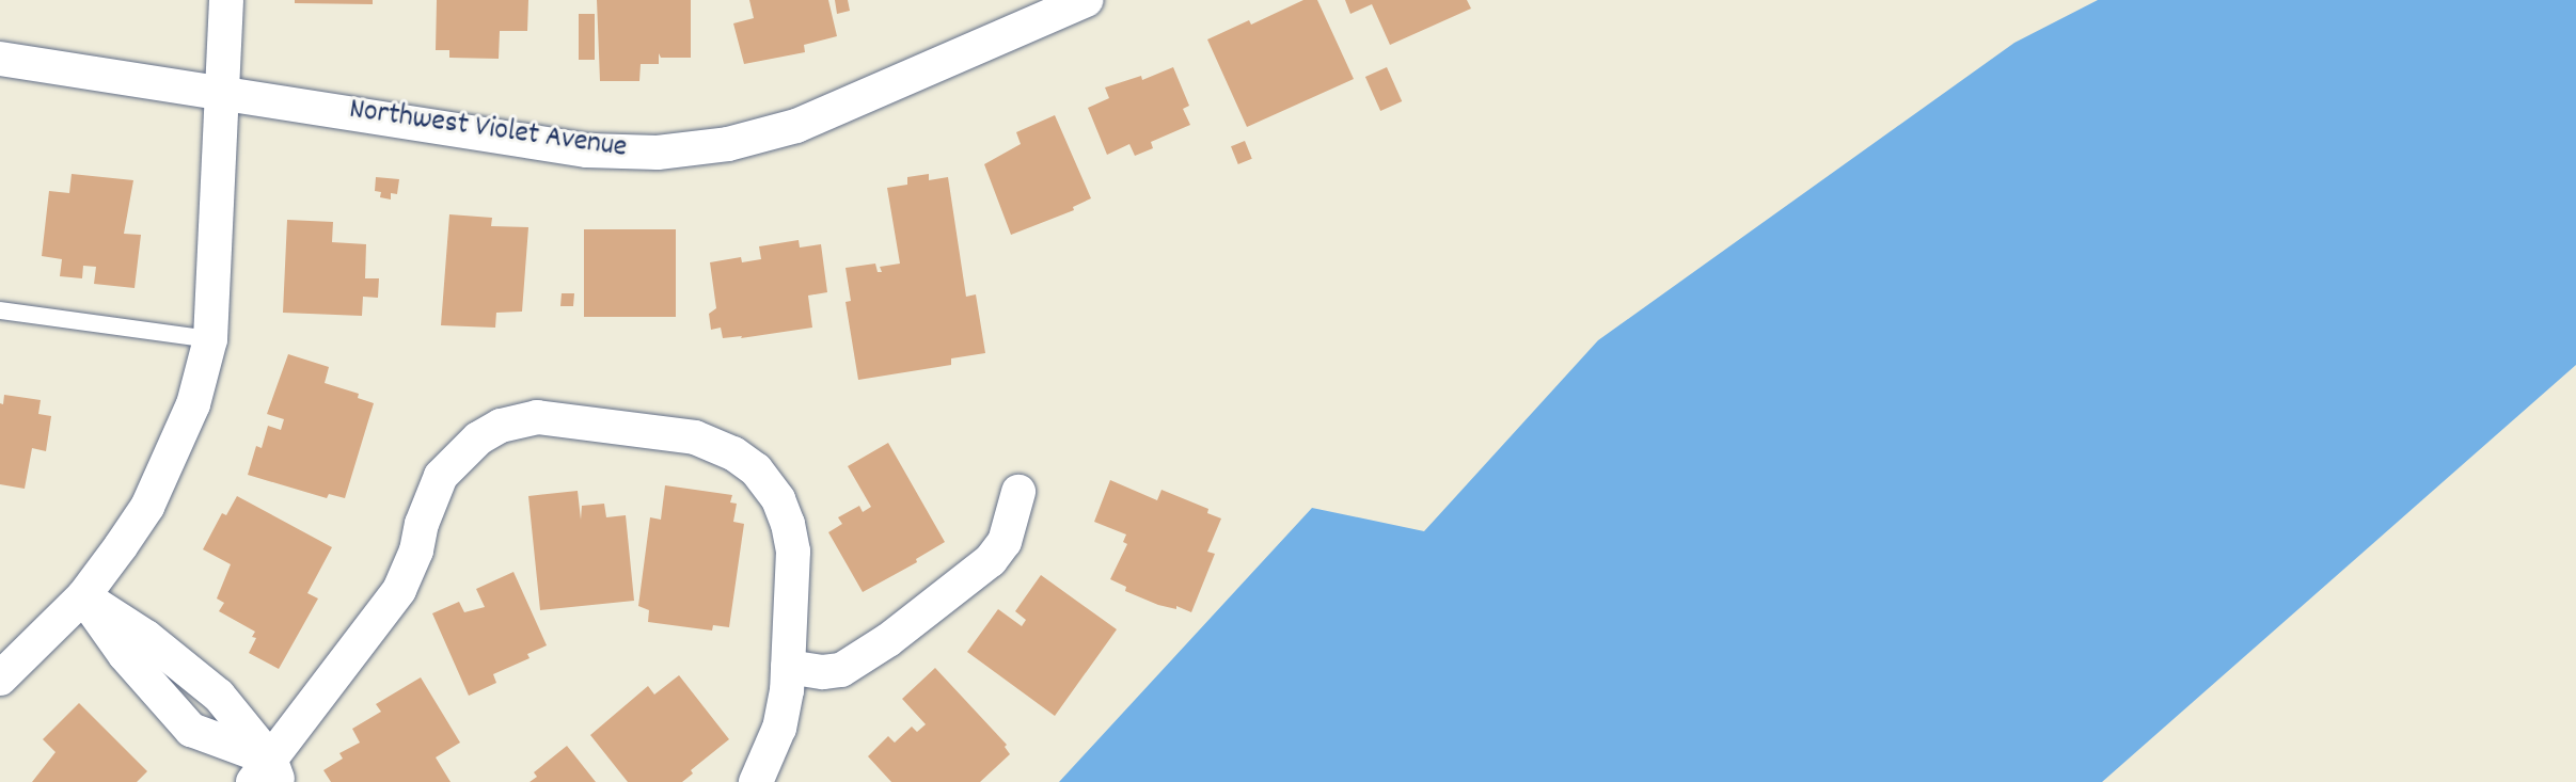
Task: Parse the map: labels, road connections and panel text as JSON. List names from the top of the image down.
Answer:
{
  "streets": {
    "street": ["Northwest Violet Avenue"]
  }
}
